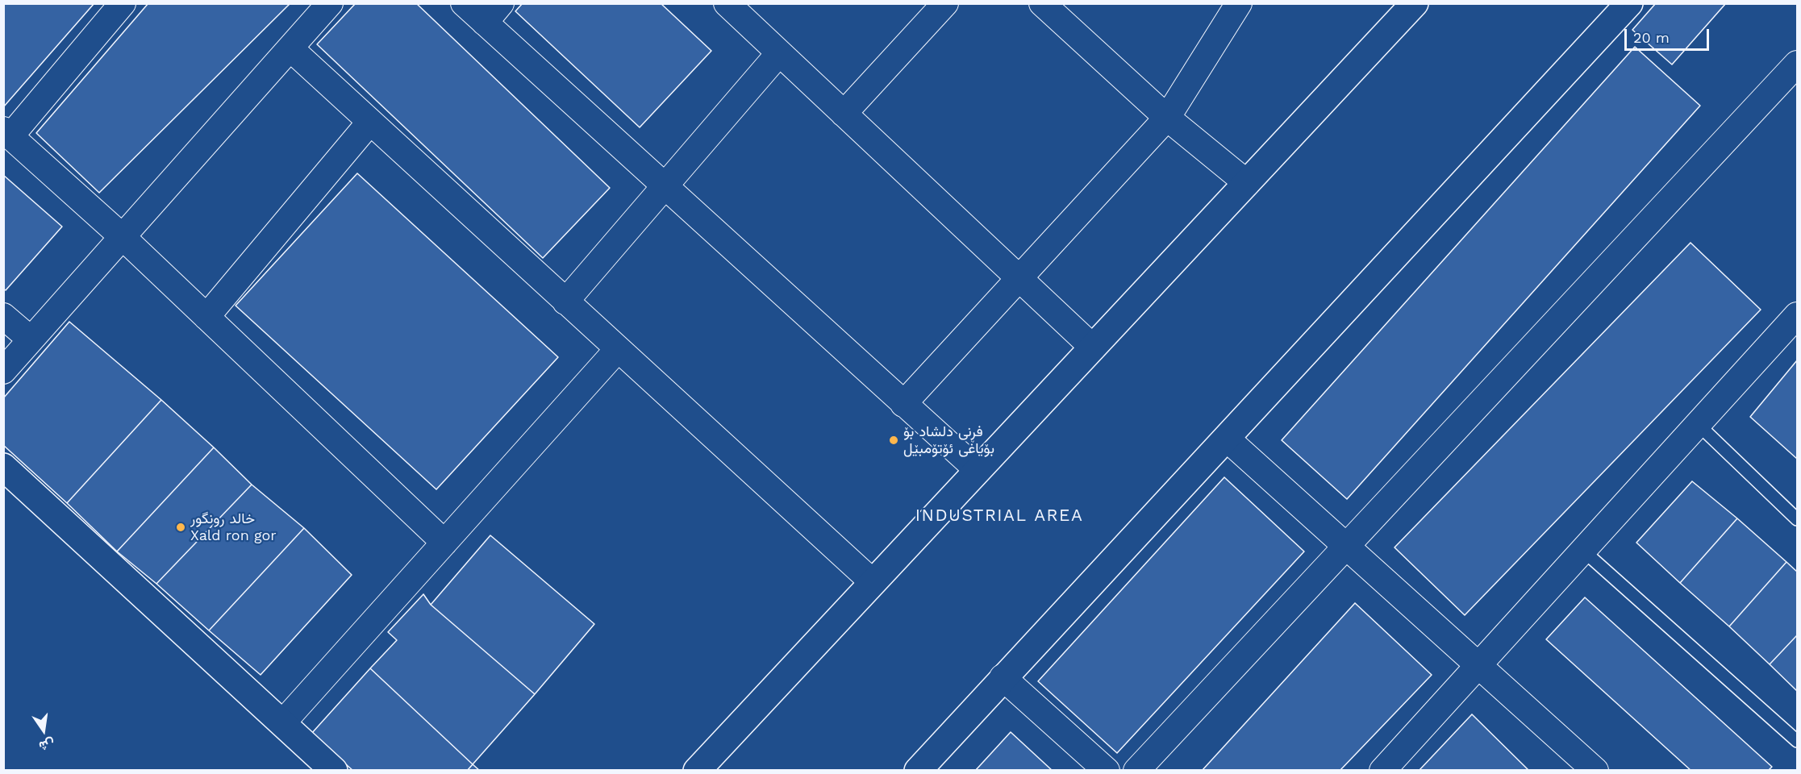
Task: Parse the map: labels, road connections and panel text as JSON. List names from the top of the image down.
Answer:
{
  "districts": ["INDUSTRIAL AREA"],
  "places": ["فڕنی دلشاد بۆ بۆیاغی ئۆتۆمبێل", "خالد رونگور Xald ron gor"],
  "scale_bar": "20 m",
  "north": "bottom"
}
